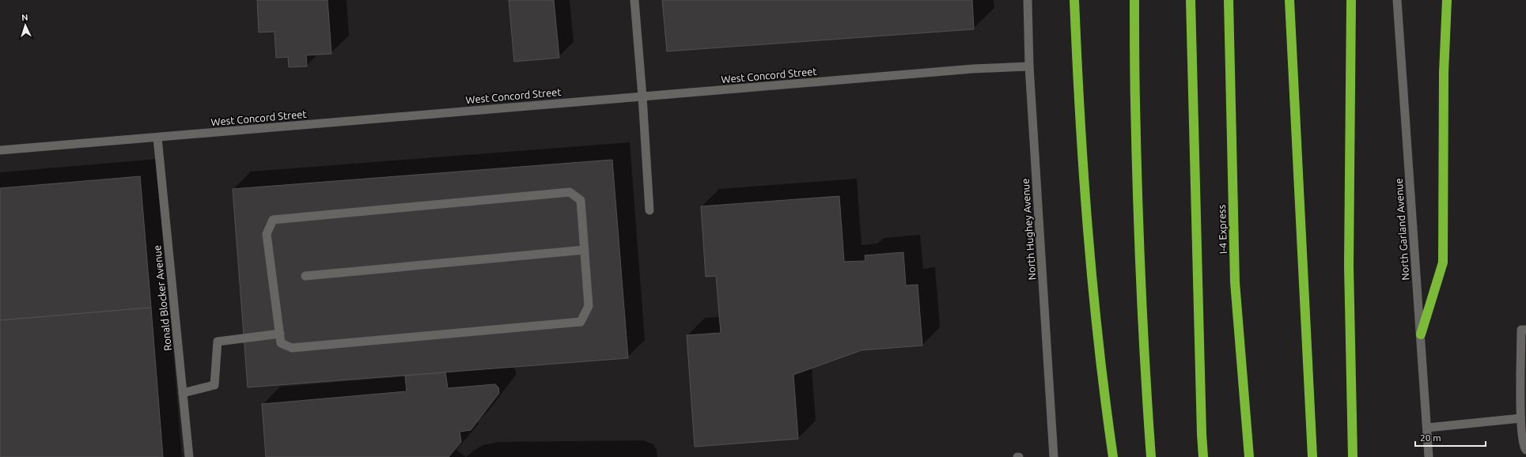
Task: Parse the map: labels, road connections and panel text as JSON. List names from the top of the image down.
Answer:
{
  "streets": {
    "highway": ["I-4 Express"],
    "street": [
      "West Concord Street",
      "North Hughey Avenue",
      "North Garland Avenue",
      "Ronald Blocker Avenue"
    ]
  },
  "crossings": [
    ["West Concord Street", "North Hughey Avenue"],
    ["West Concord Street", "Ronald Blocker Avenue"]
  ],
  "scale_bar": "20 m",
  "north": "top"
}
